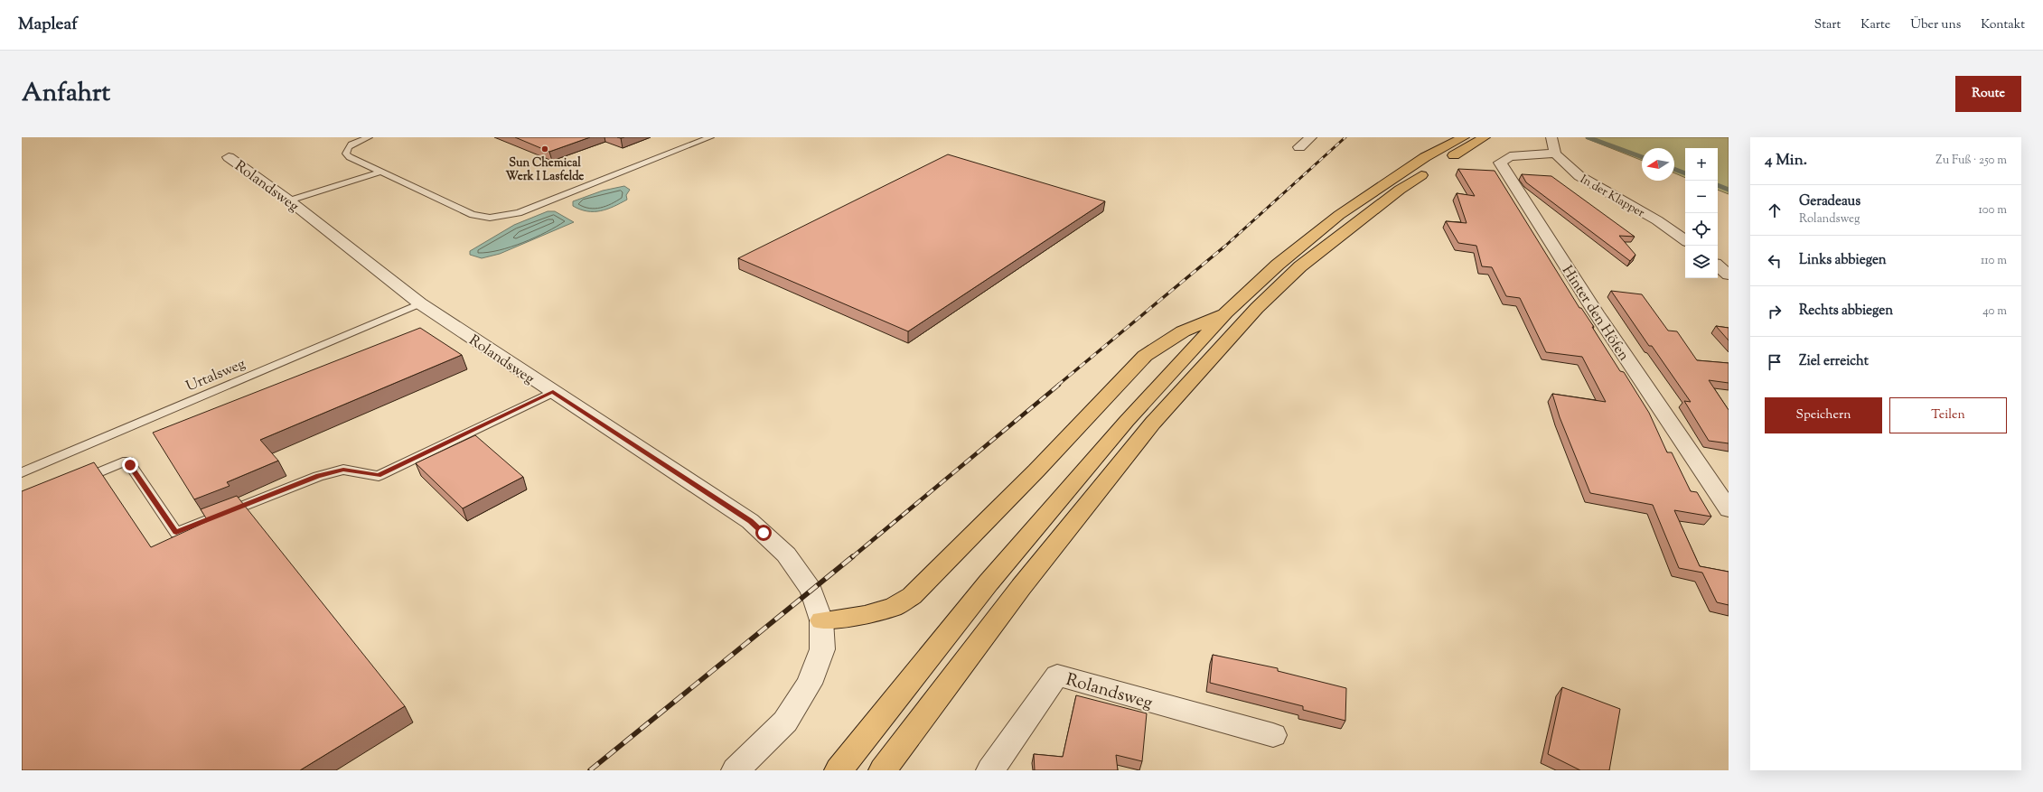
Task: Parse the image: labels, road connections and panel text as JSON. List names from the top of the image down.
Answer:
{
  "streets": {
    "street": ["Rolandsweg", "In der Klapper", "Hinter den Höfen"],
    "lane": ["Urtalsweg"]
  },
  "crossings": [
    ["Rolandsweg", "Urtalsweg"],
    ["In der Klapper", "Hinter den Höfen"]
  ],
  "places": ["Sun Chemical Werk I Lasfelde"],
  "north": "left",
  "page": {
    "header": "Mapleaf",
    "nav": [
      "Start",
      "Karte",
      "Über uns",
      "Kontakt"
    ],
    "title": "Anfahrt",
    "buttons": [
      "Route",
      ["Speichern", "Teilen"]
    ],
    "heading": ["4 Min.", "Zu Fuß · 250 m"],
    "map_buttons": ["+", "−"],
    "list": [
      ["Geradeaus", "Rolandsweg", "100 m"],
      ["Links abbiegen", "110 m"],
      ["Rechts abbiegen", "40 m"],
      "Ziel erreicht"
    ]
  }
}
